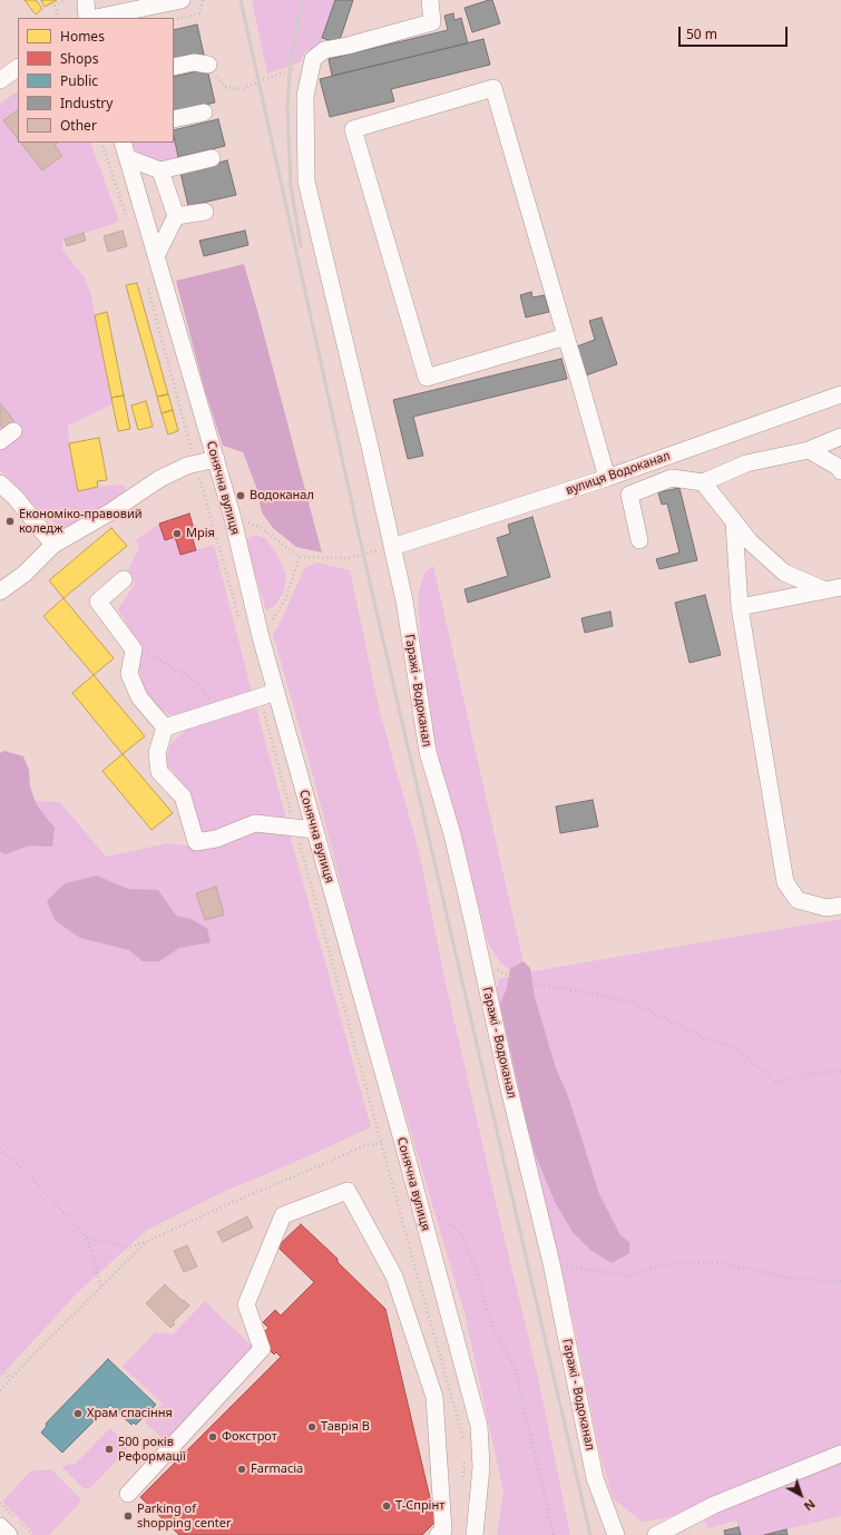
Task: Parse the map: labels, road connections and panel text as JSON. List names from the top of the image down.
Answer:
{
  "streets": {
    "street": ["вулиця Водоканал", "Сонячна вулиця", "Гаражі - Водоканал"]
  },
  "crossings": [
    ["вулиця Водоканал", "Гаражі - Водоканал"]
  ],
  "places": [
    "Водоканал",
    "Економіко-правовий коледж",
    "Мрія",
    "Храм спасіння",
    "Таврія В",
    "Фокстрот",
    "500 років Реформації",
    "Farmacia",
    "Т-Спрінт",
    "Parking of shopping center"
  ],
  "legend": [
    "Homes",
    "Shops",
    "Public",
    "Industry",
    "Other"
  ],
  "scale_bar": "50 m",
  "north": "bottom right"
}
